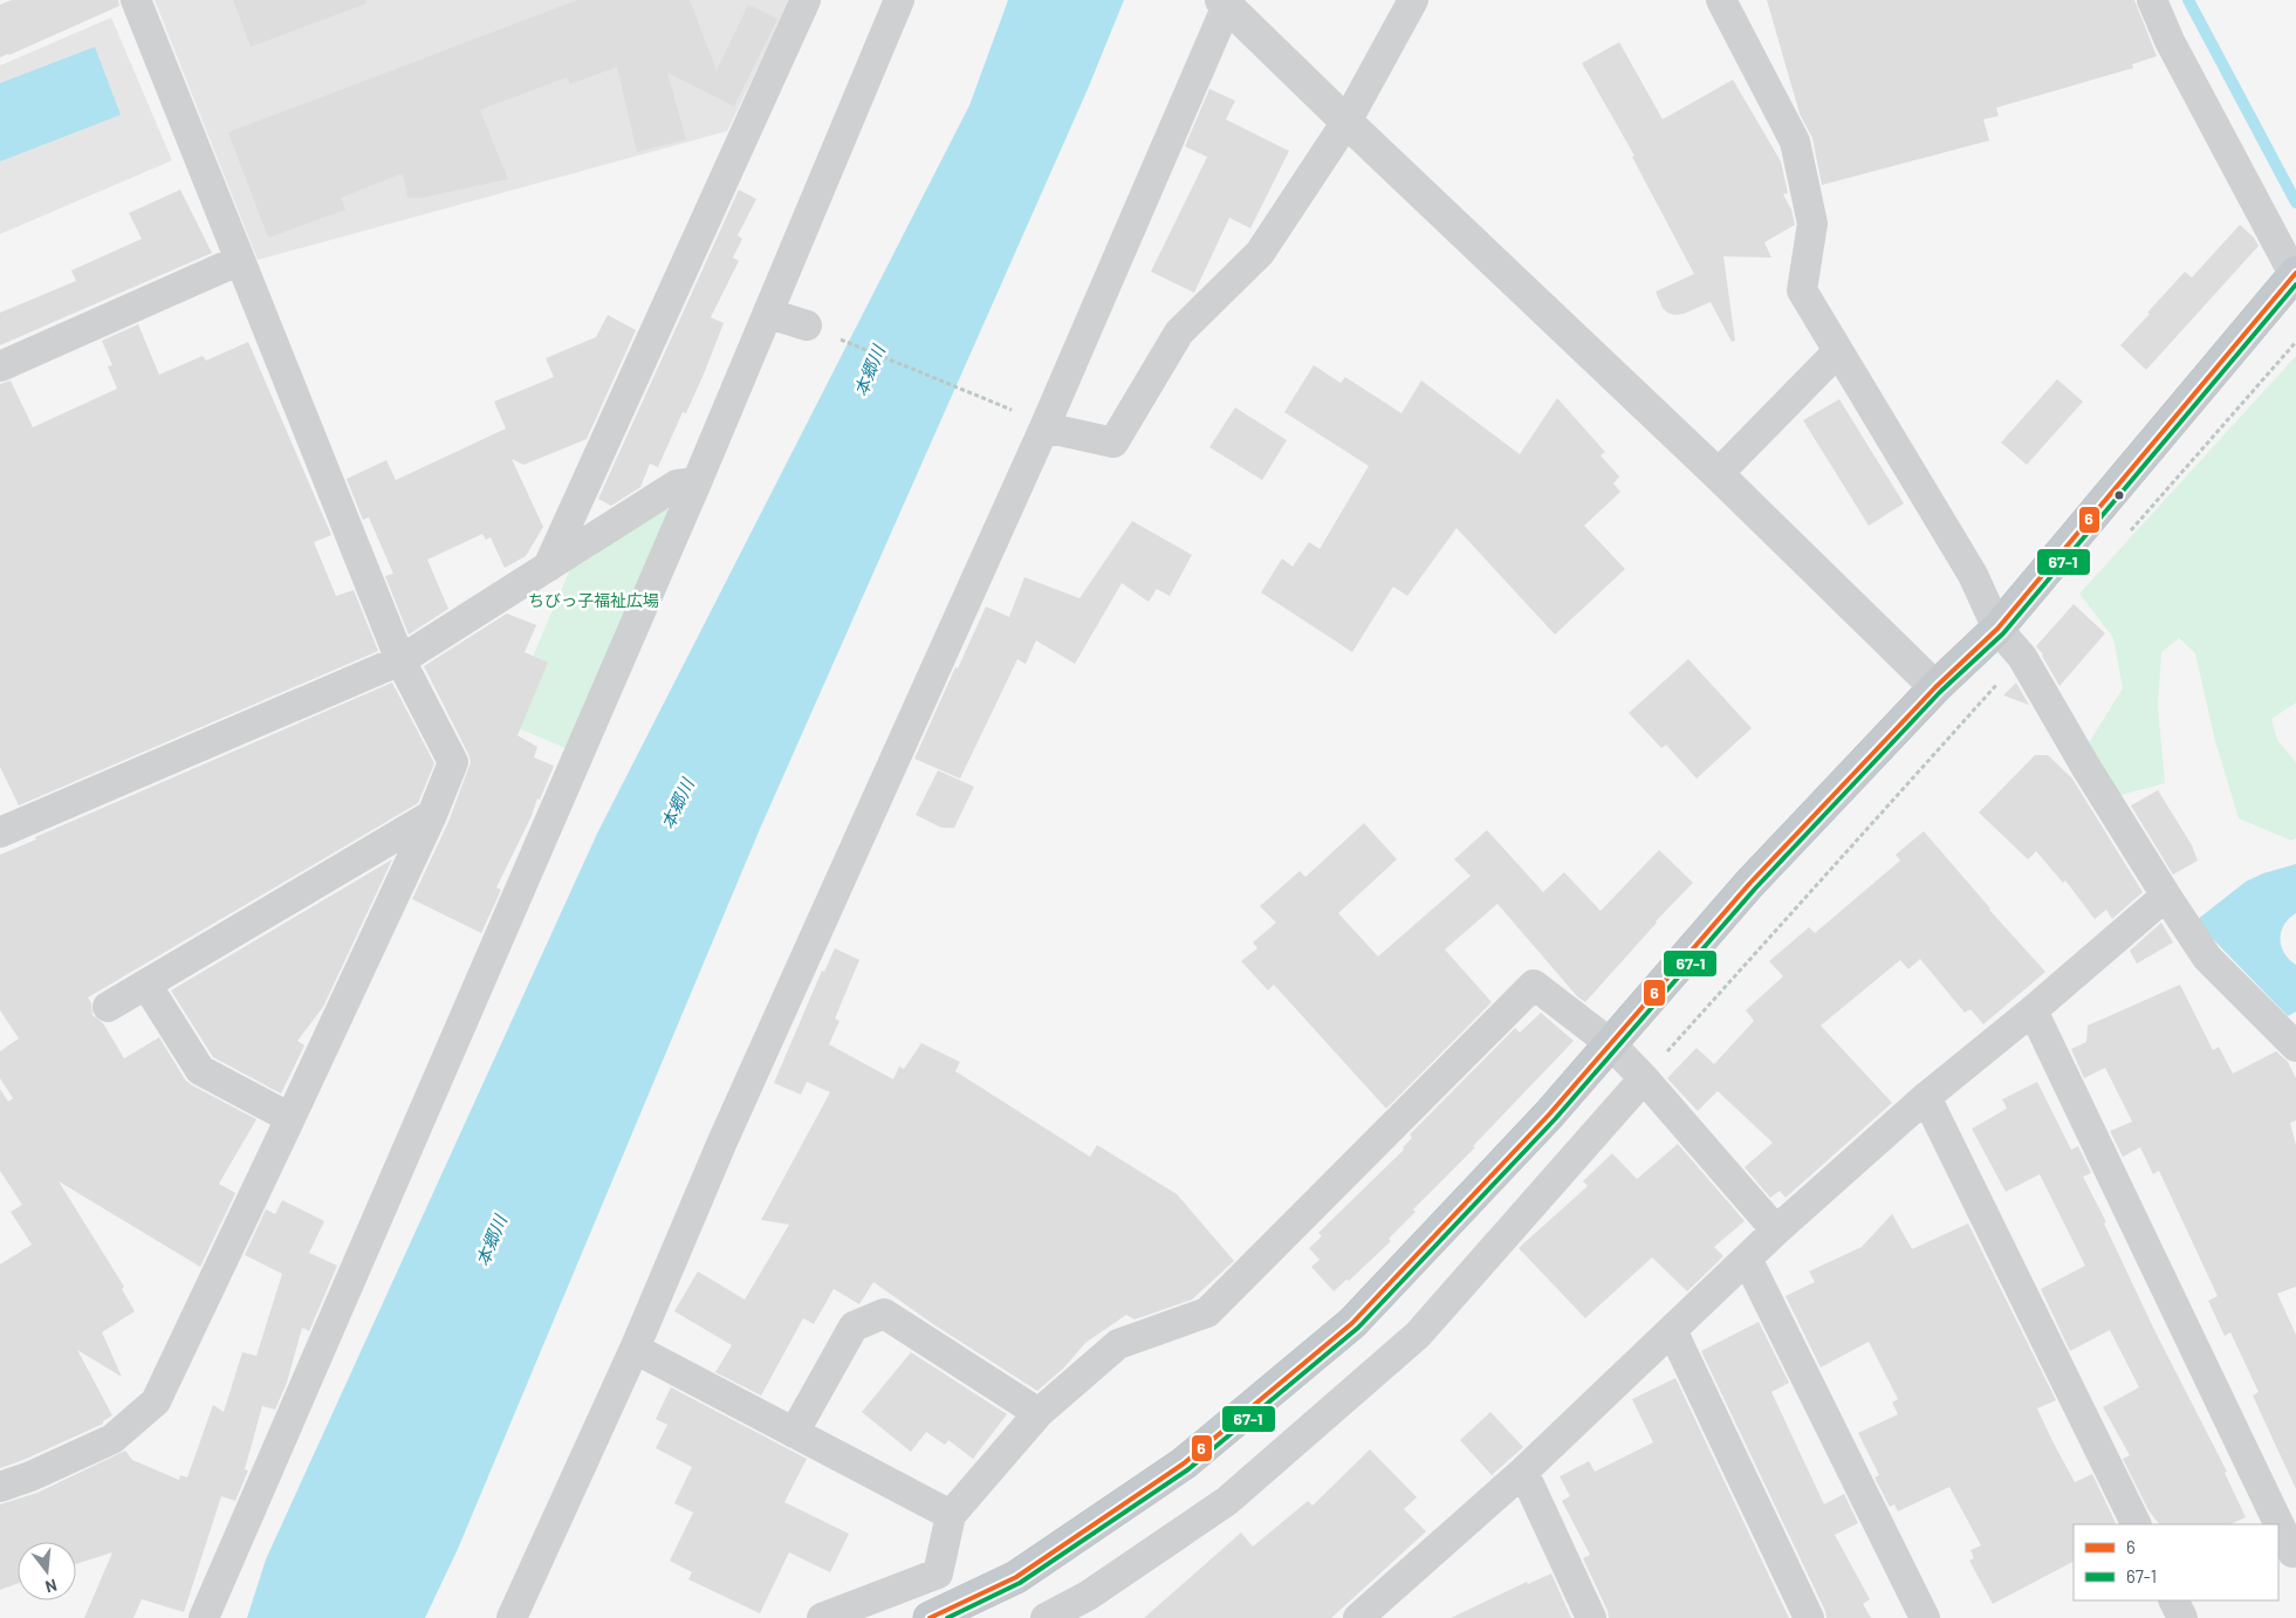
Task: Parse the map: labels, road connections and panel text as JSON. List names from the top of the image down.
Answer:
{
  "water": ["本郷川"],
  "parks": ["ちびっ子福祉広場"],
  "lines": ["transit line 6", "transit line 67-1"],
  "legend": ["6", "67-1"],
  "north": "bottom"
}
